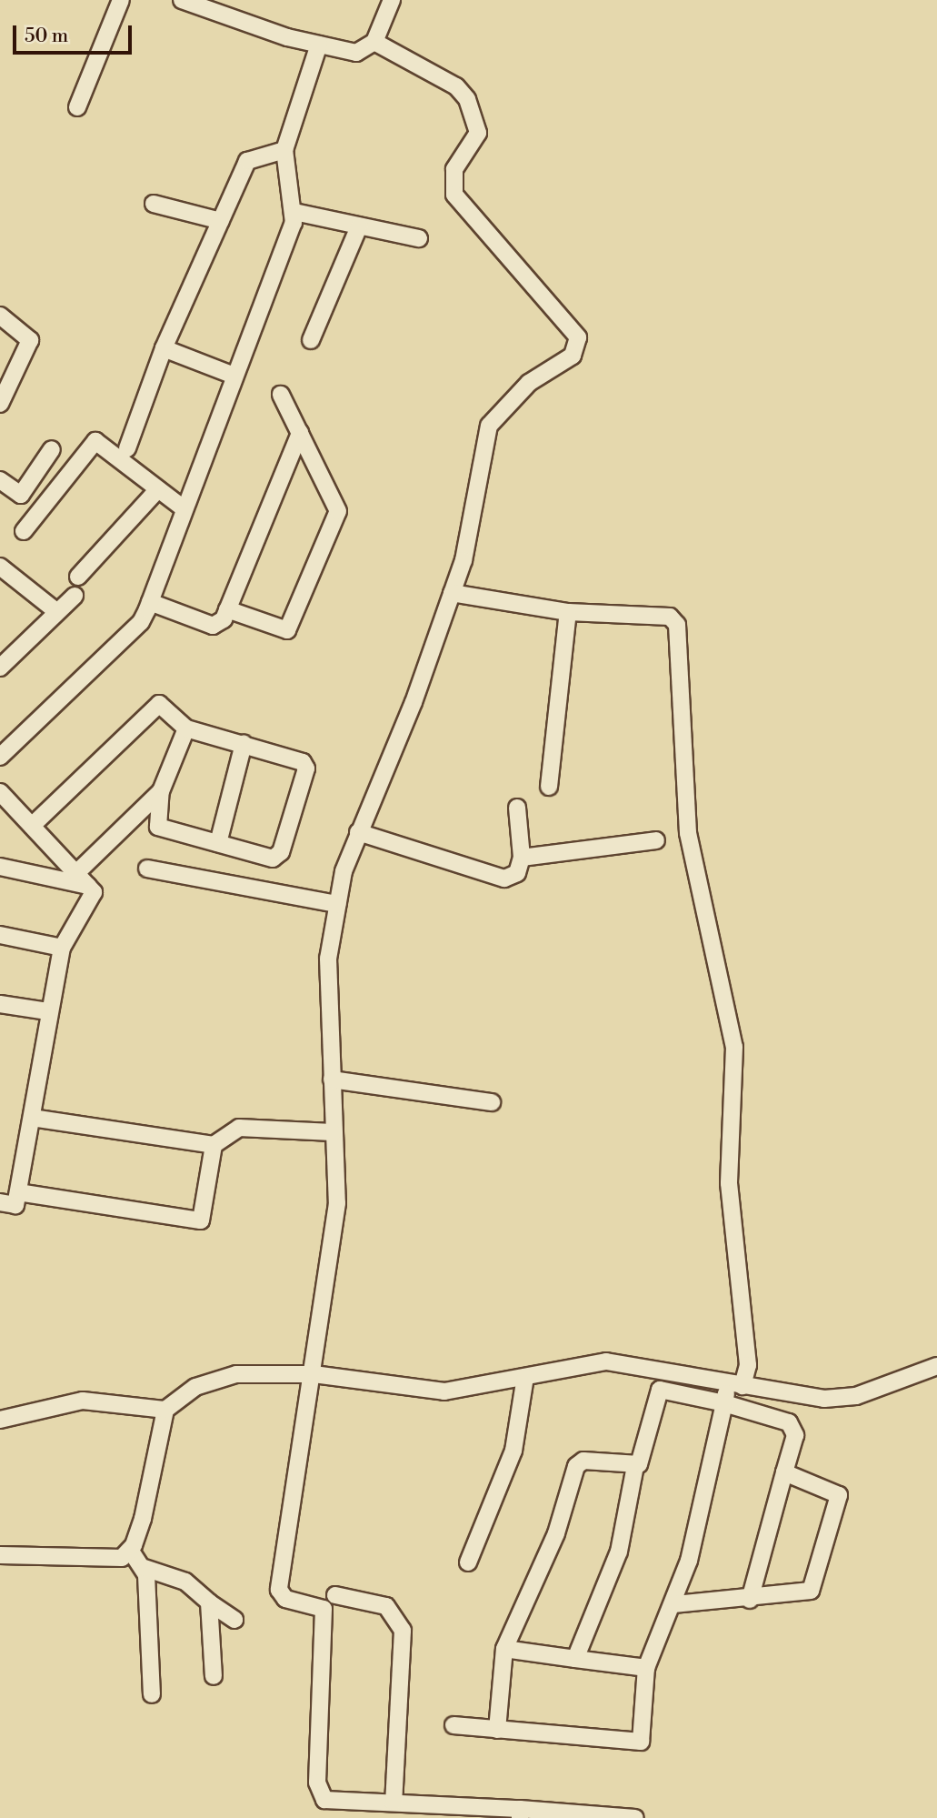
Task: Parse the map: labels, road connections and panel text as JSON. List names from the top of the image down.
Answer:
{
  "scale_bar": "50 m"
}
